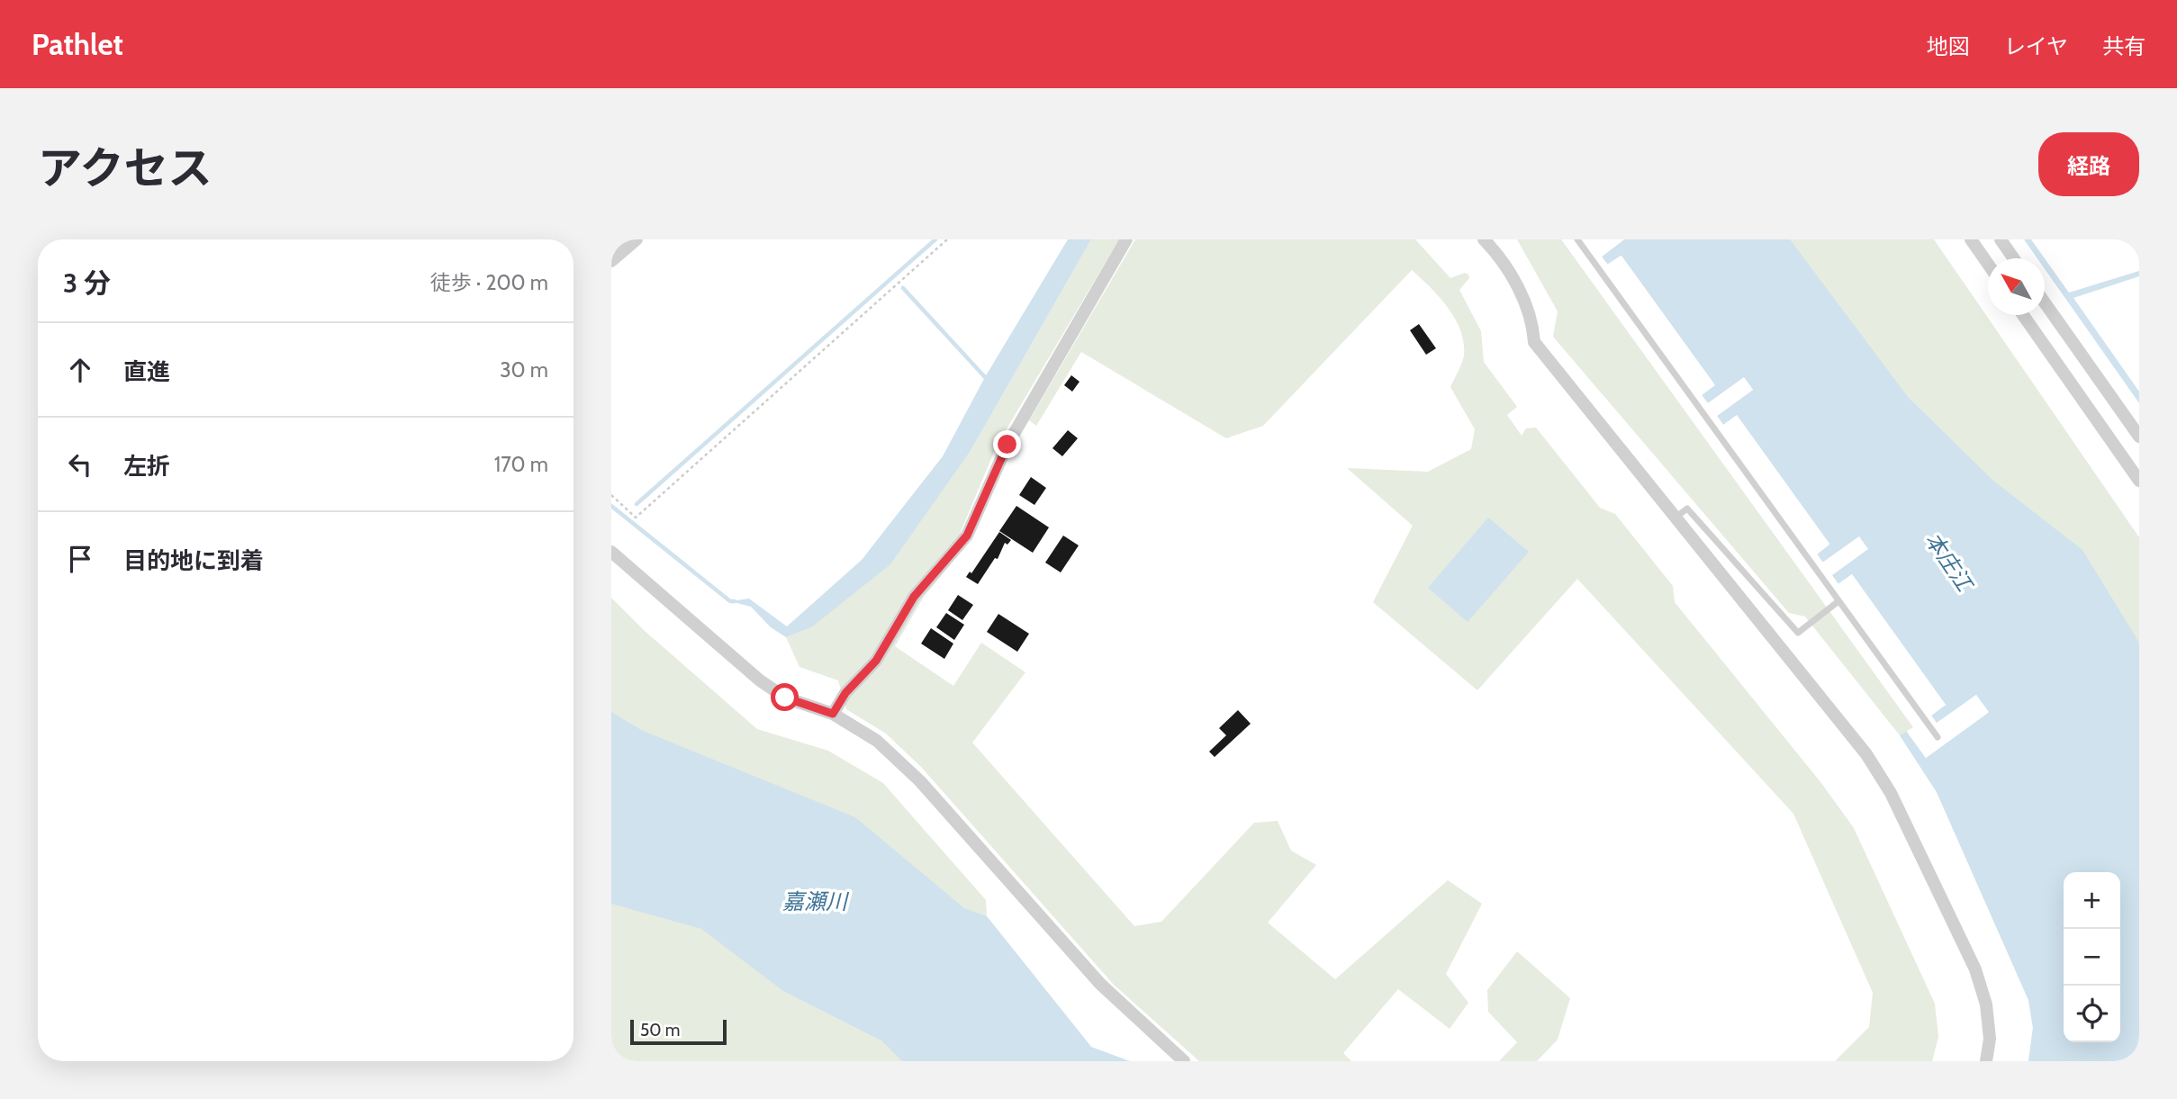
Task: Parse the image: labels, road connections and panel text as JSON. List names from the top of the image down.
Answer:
{
  "water": ["本庄江", "嘉瀬川"],
  "scale_bar": "50 m",
  "north": "top left",
  "page": {
    "header": "Pathlet",
    "nav": ["地図", "レイヤ", "共有"],
    "title": "アクセス",
    "buttons": "経路",
    "heading": ["3 分", "徒歩 · 200 m"],
    "list": [
      ["直進", "30 m"],
      ["左折", "170 m"],
      "目的地に到着"
    ],
    "map_buttons": ["+", "−"],
    "scale": "50 m"
  }
}
